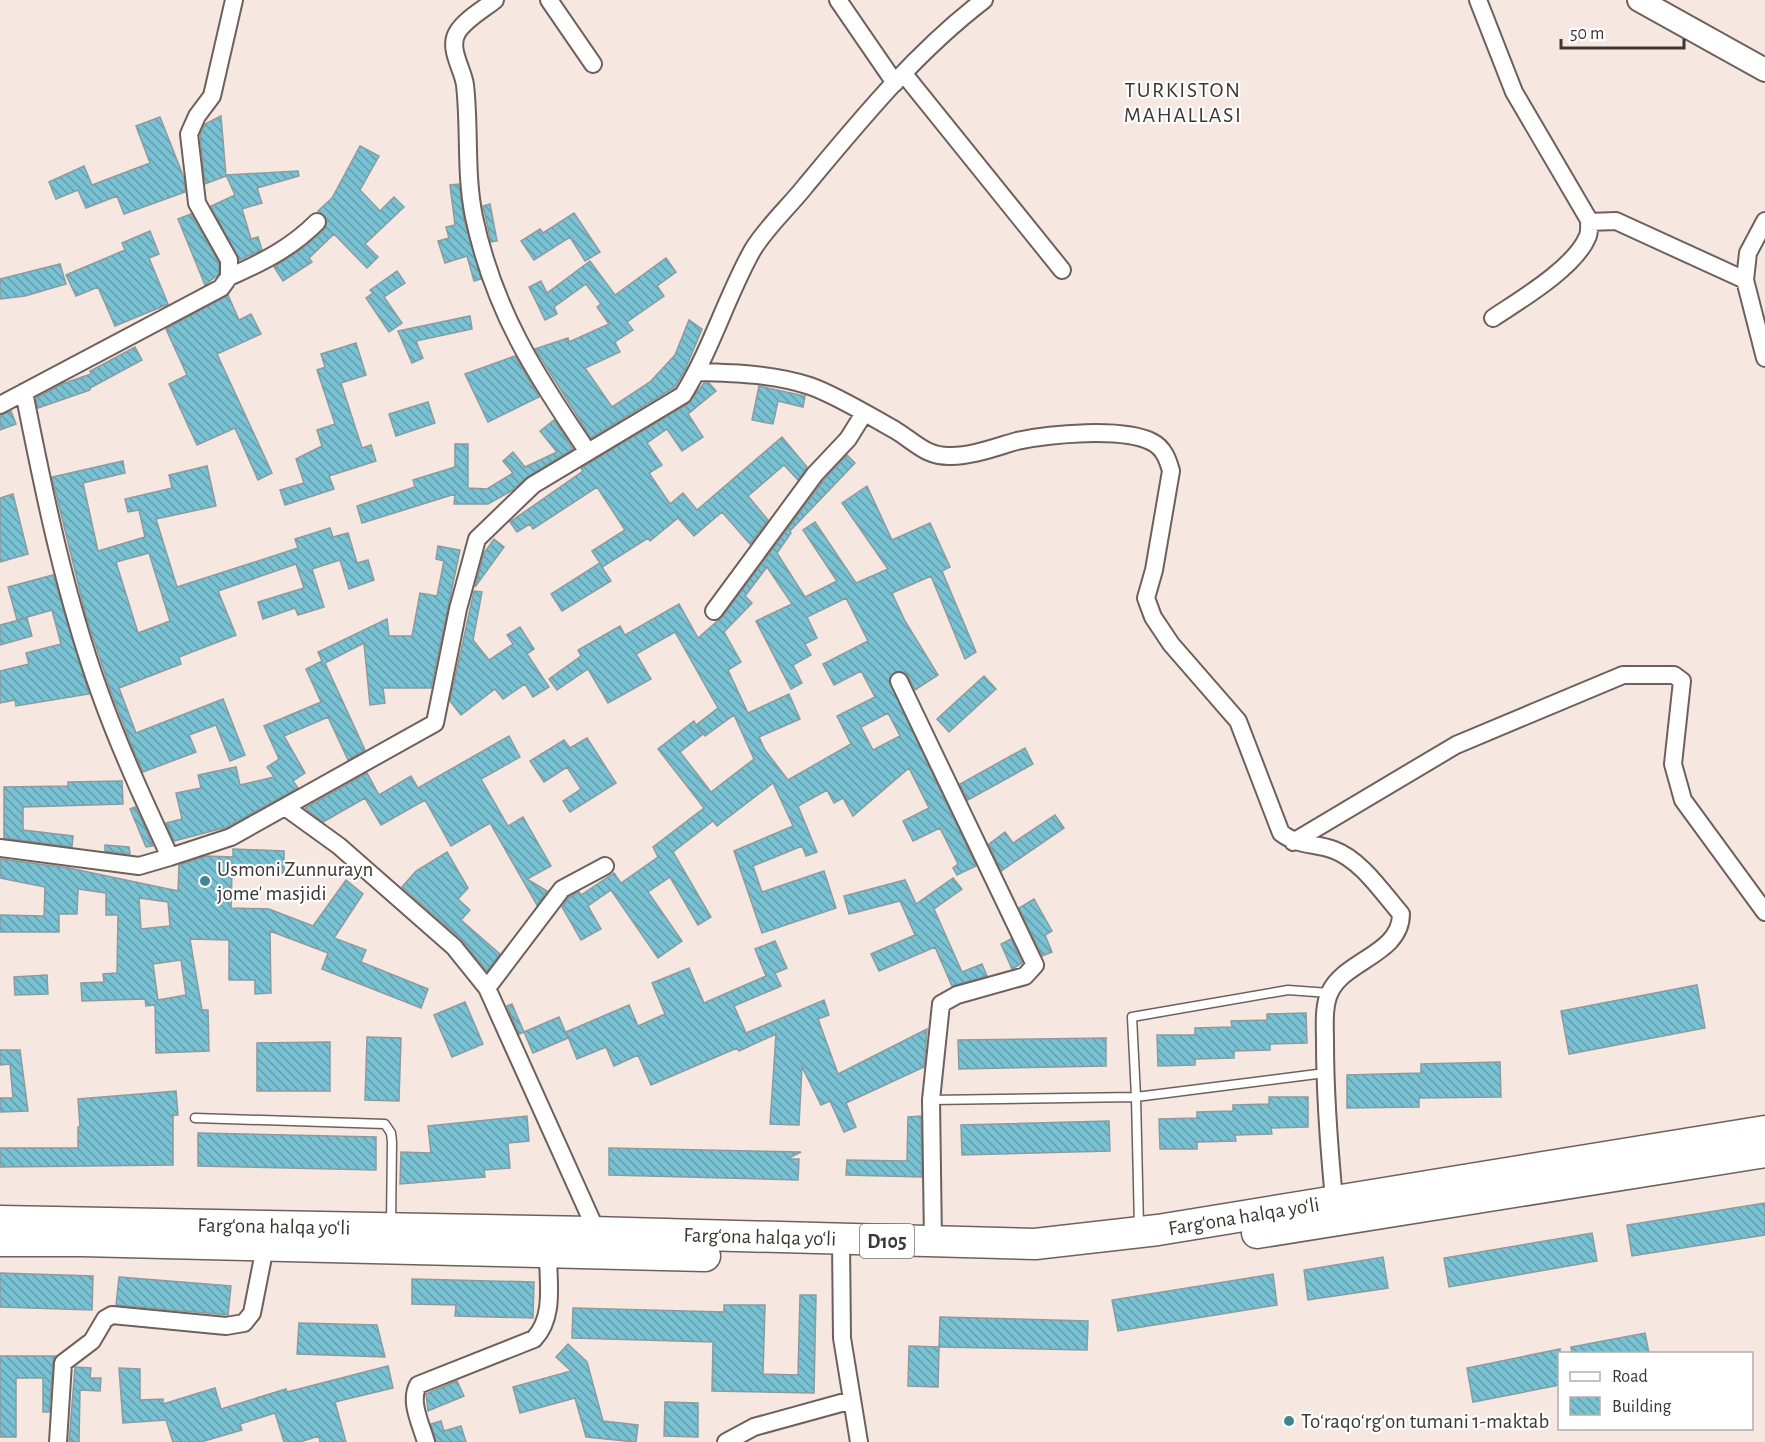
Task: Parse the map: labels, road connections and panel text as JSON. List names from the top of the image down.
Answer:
{
  "streets": {
    "highway": ["Farg‘ona halqa yo‘li", "D105"]
  },
  "districts": ["TURKISTON MAHALLASI"],
  "places": ["Usmoni Zunnurayn jome' masjidi", "Toʻraqoʻrgʻon tumani 1-maktab"],
  "legend": ["Road", "Building"],
  "scale_bar": "50 m"
}
